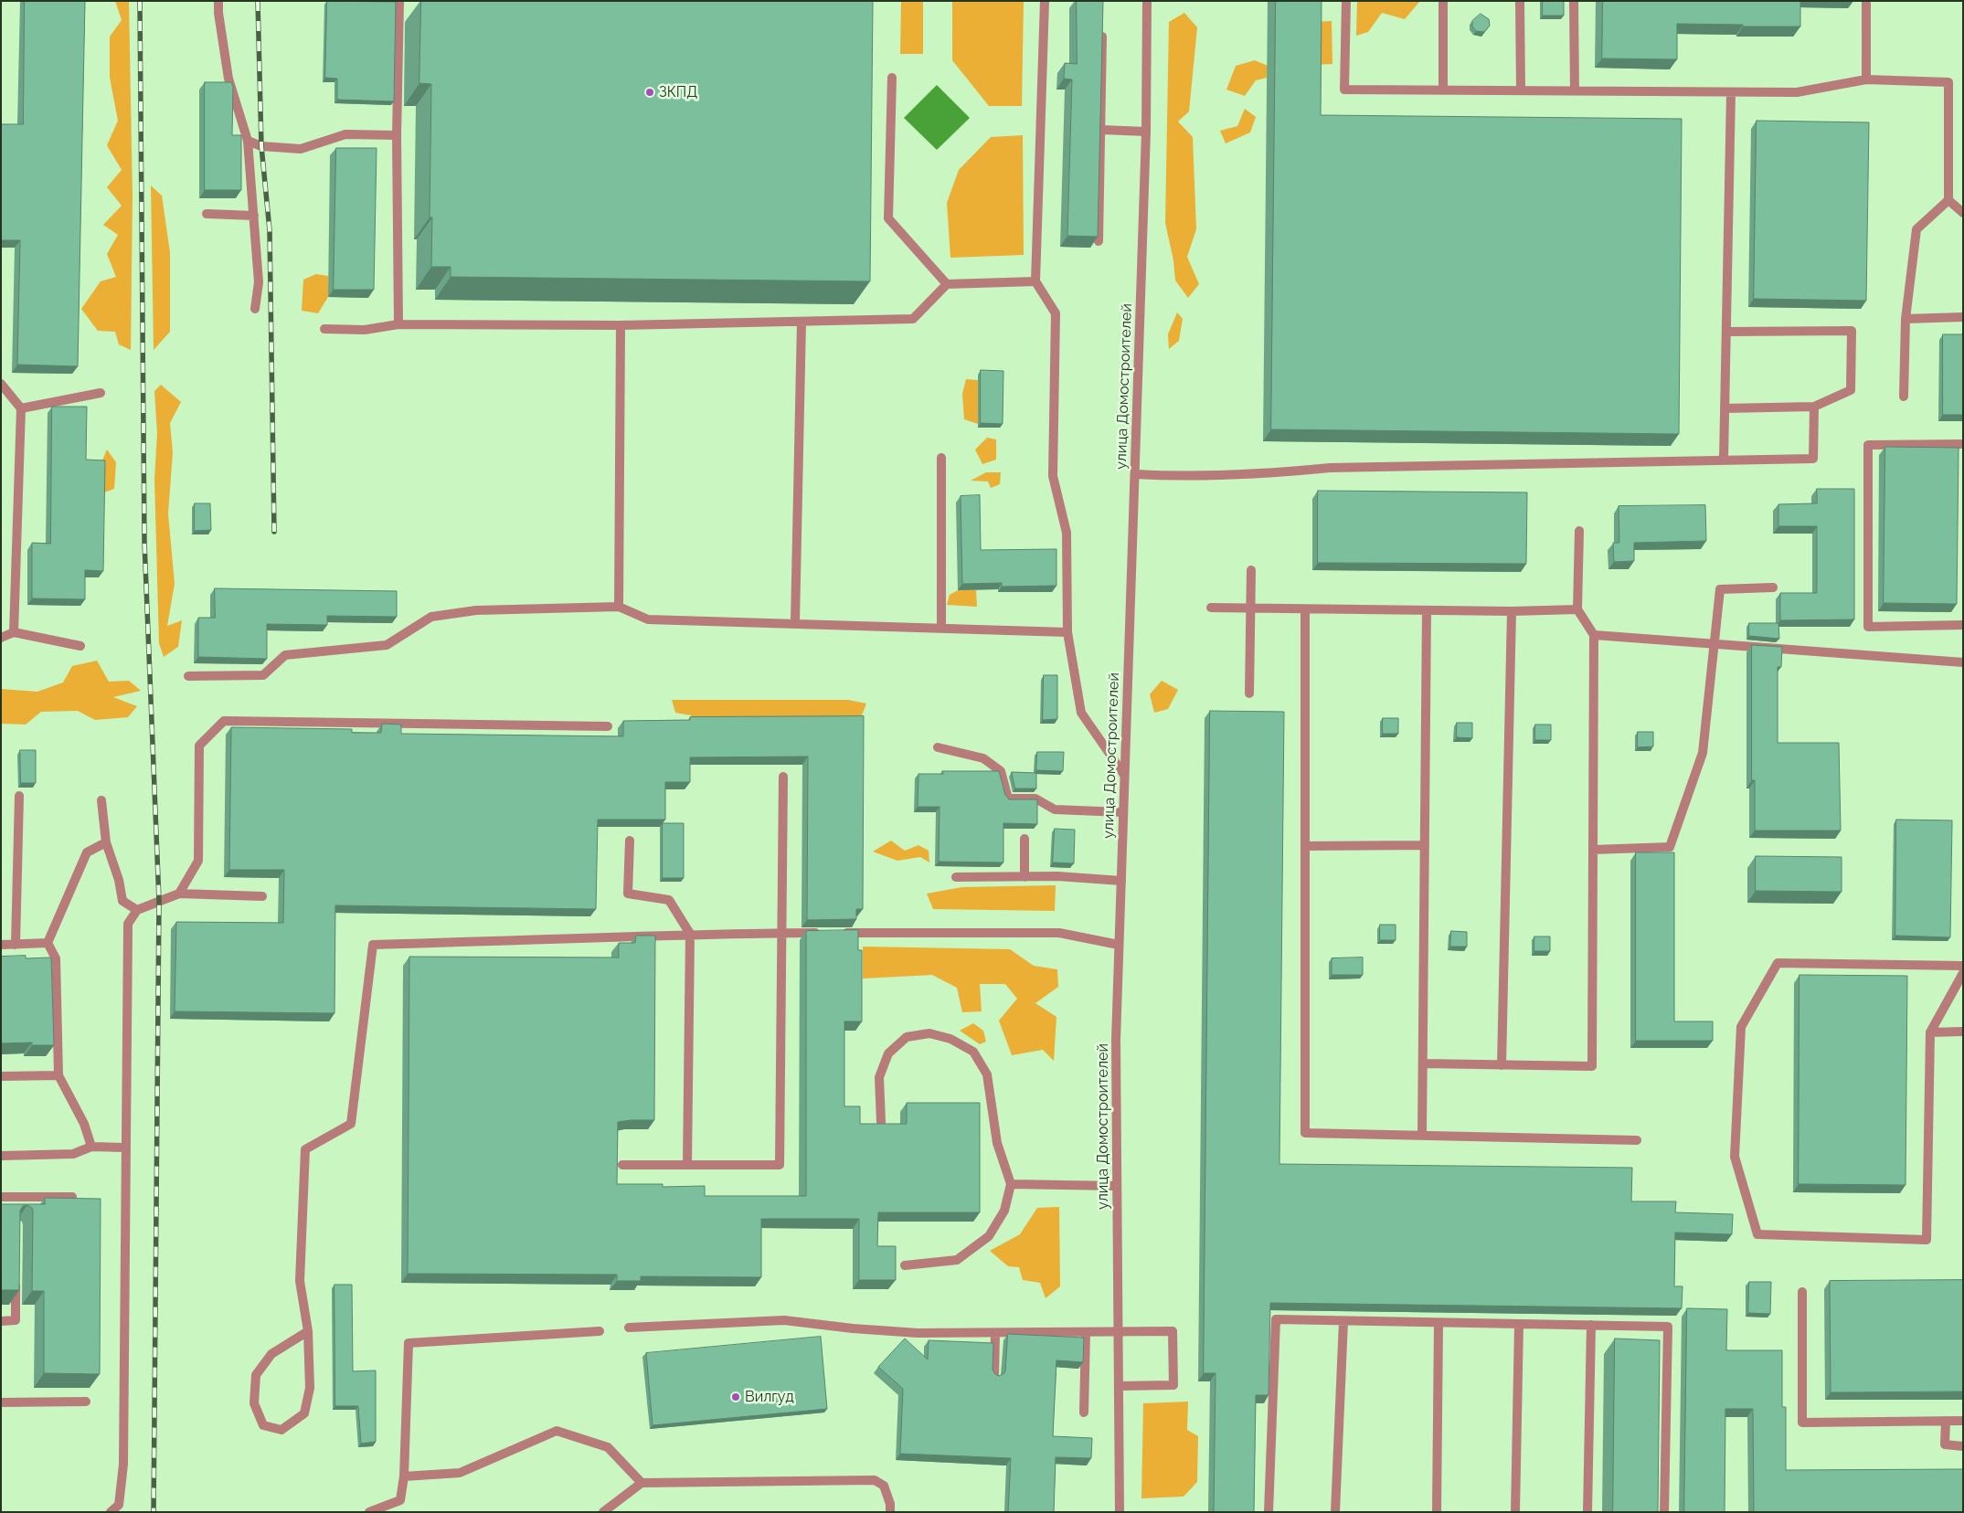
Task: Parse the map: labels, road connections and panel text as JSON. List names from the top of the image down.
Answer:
{
  "streets": {
    "street": ["улица Домостроителей"]
  },
  "places": ["ЗКПД", "Вилгуд"]
}
